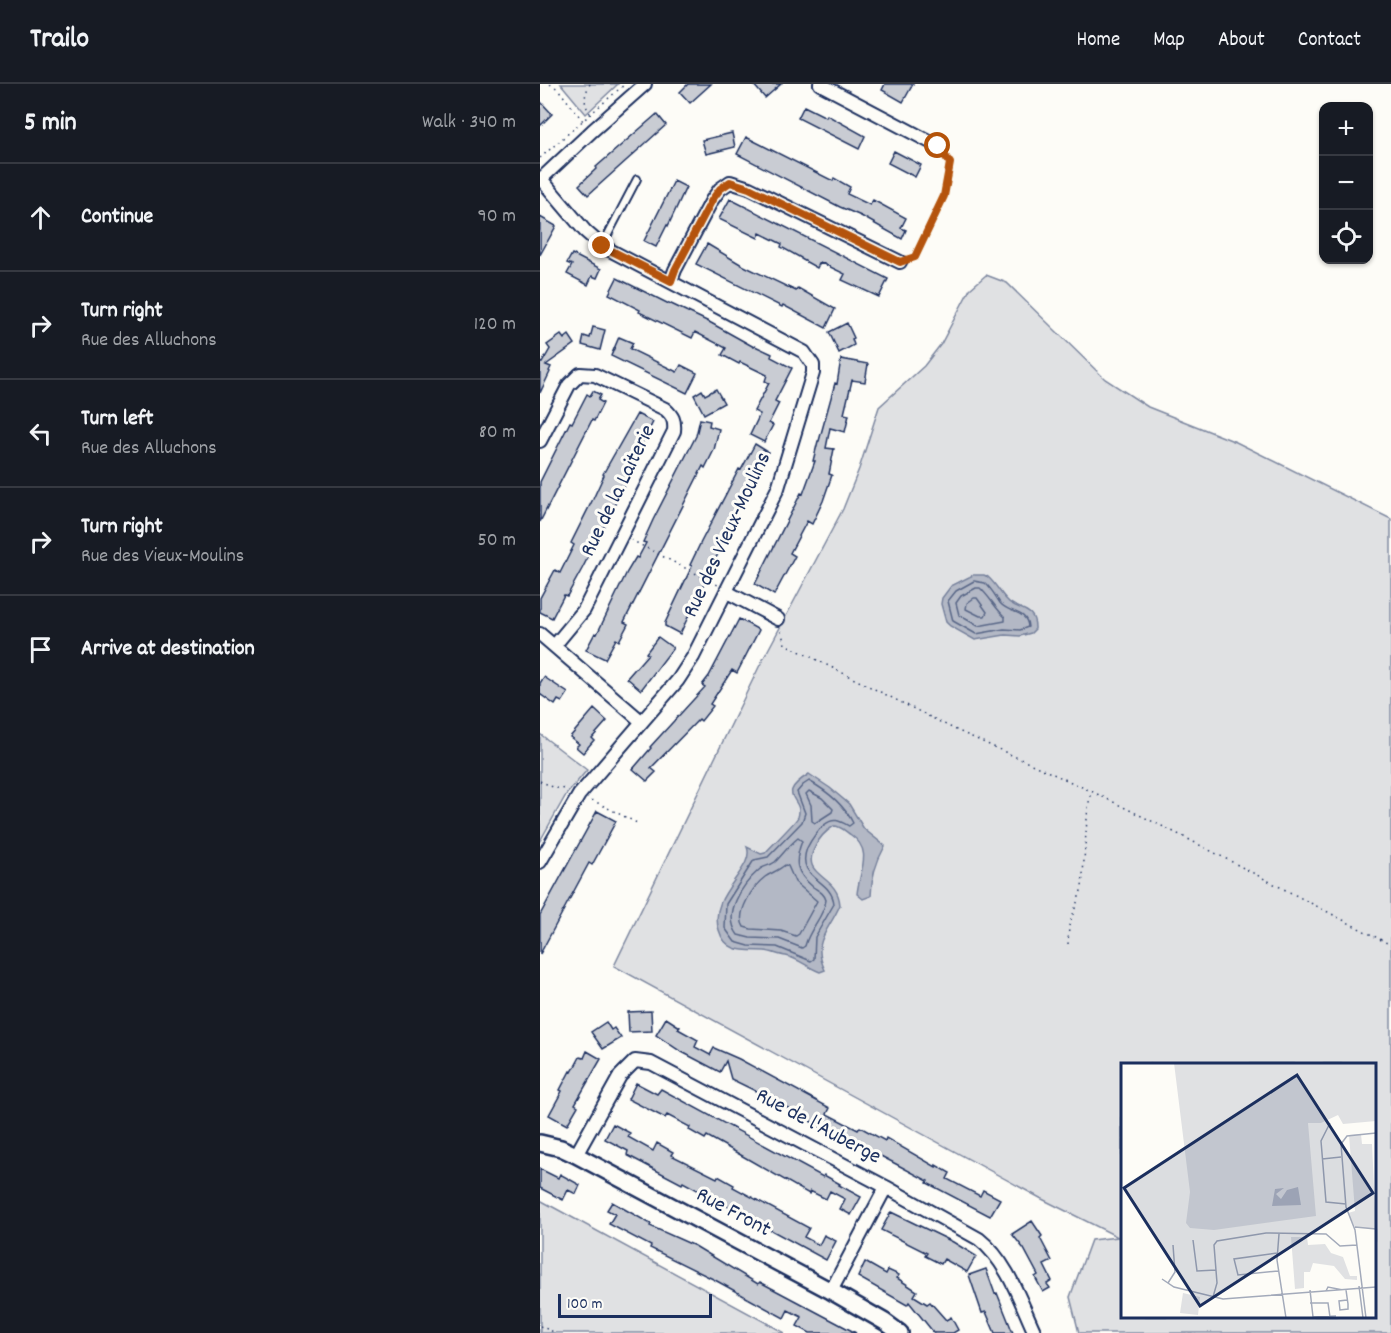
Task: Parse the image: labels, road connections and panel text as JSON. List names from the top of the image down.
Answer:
{
  "streets": {
    "street": [
      "Rue de la Laiterie",
      "Rue des Vieux-Moulins",
      "Rue de l'Auberge",
      "Rue Front"
    ]
  },
  "crossings": [
    ["Rue de l'Auberge", "Rue Front"]
  ],
  "scale_bar": "100 m",
  "page": {
    "header": "Trailo",
    "nav": [
      "Home",
      "Map",
      "About",
      "Contact"
    ],
    "heading": ["5 min", "Walk · 340 m"],
    "map_buttons": ["+", "−"],
    "list": [
      ["Continue", "90 m"],
      ["Turn right", "Rue des Alluchons", "120 m"],
      ["Turn left", "Rue des Alluchons", "80 m"],
      ["Turn right", "Rue des Vieux-Moulins", "50 m"],
      "Arrive at destination"
    ],
    "scale": "100 m"
  }
}
